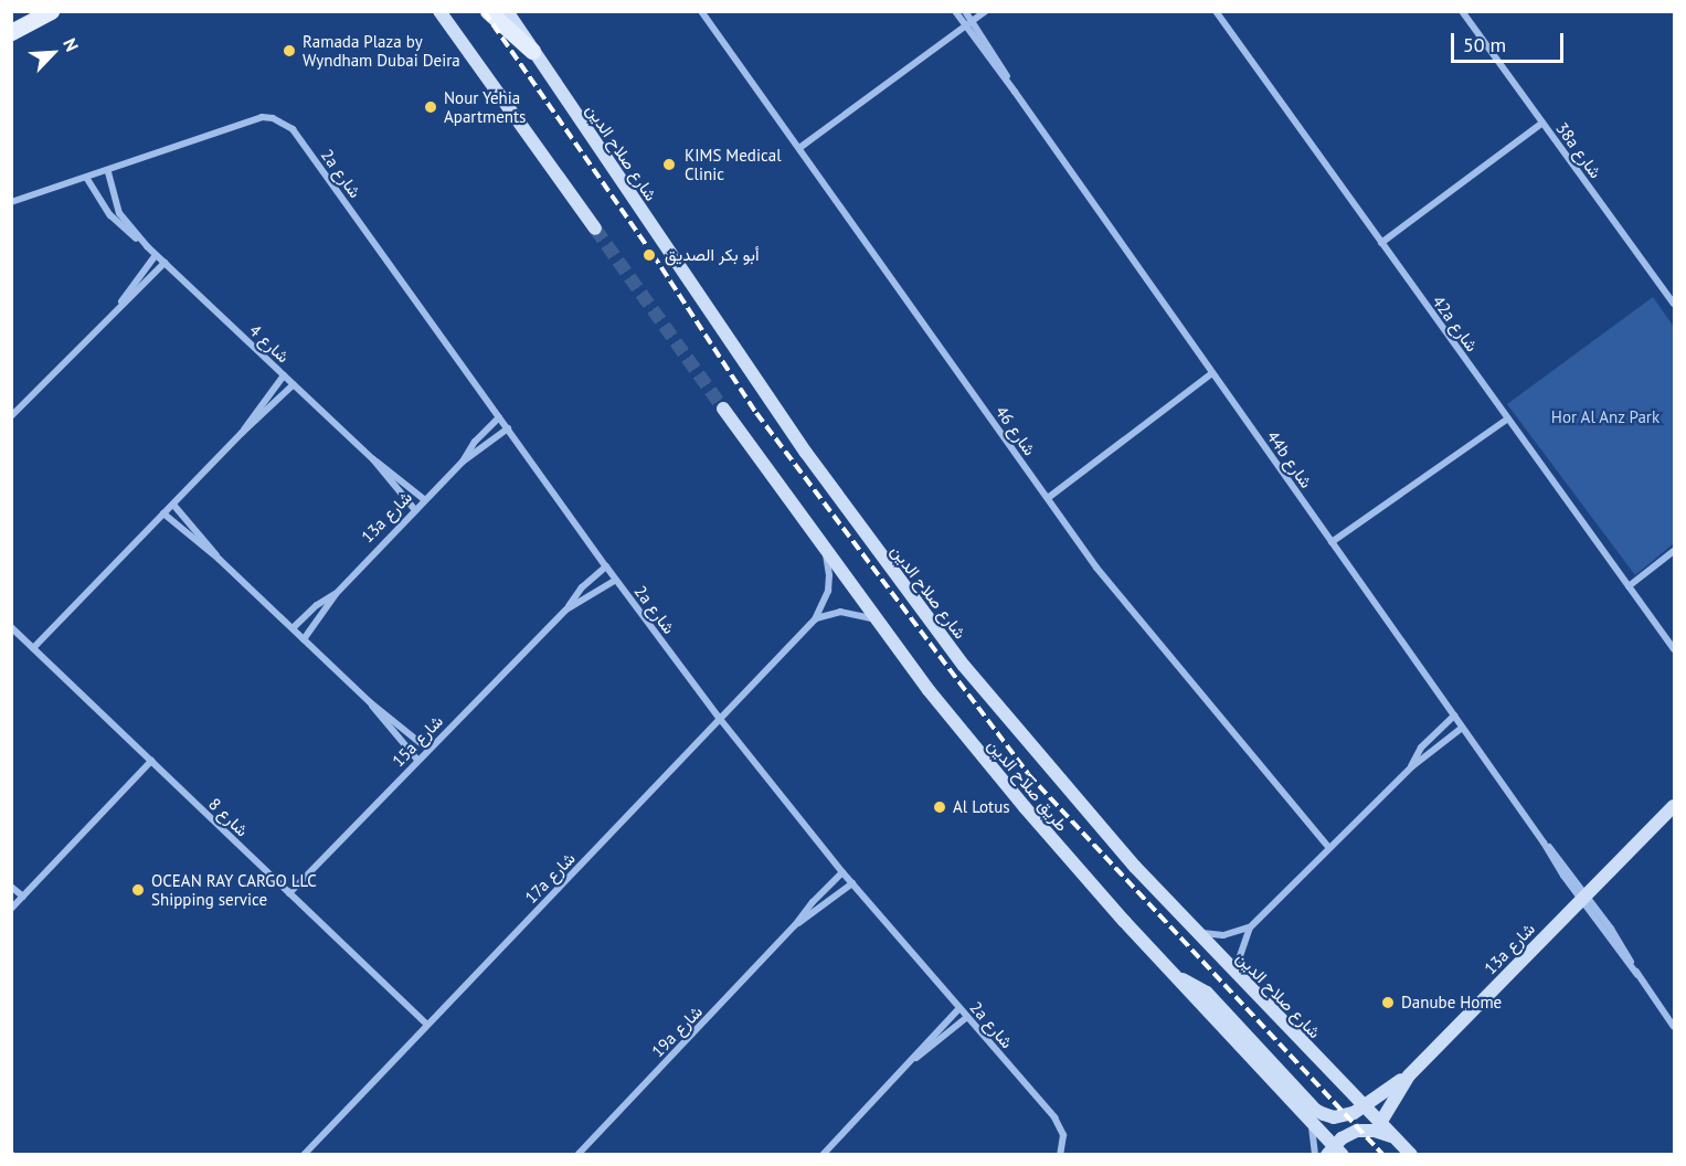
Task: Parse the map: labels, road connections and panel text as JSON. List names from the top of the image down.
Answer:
{
  "streets": {
    "main road": ["شارع صلاح الدين", "13a شارع", "طريق صلاح الدين"],
    "street": [
      "38a شارع",
      "2a شارع",
      "42a شارع",
      "شارع 4",
      "شارع 46",
      "44b شارع",
      "15a شارع",
      "شارع 8",
      "17a شارع",
      "19a شارع"
    ]
  },
  "crossings": [
    ["شارع صلاح الدين", "13a شارع"],
    ["2a شارع", "شارع 4"],
    ["2a شارع", "13a شارع"],
    ["2a شارع", "15a شارع"],
    ["2a شارع", "17a شارع"],
    ["2a شارع", "19a شارع"],
    ["شارع 4", "13a شارع"],
    ["44b شارع", "13a شارع"],
    ["15a شارع", "شارع 8"],
    ["طريق صلاح الدين", "17a شارع"],
    ["شارع 8", "17a شارع"]
  ],
  "parks": ["Hor Al Anz Park"],
  "places": [
    "Ramada Plaza by Wyndham Dubai Deira",
    "Nour Yehia Apartments",
    "KIMS Medical Clinic",
    "أبو بكر الصديق",
    "Al Lotus",
    "OCEAN RAY CARGO LLC Shipping service",
    "Danube Home"
  ],
  "scale_bar": "50 m",
  "north": "top right"
}
